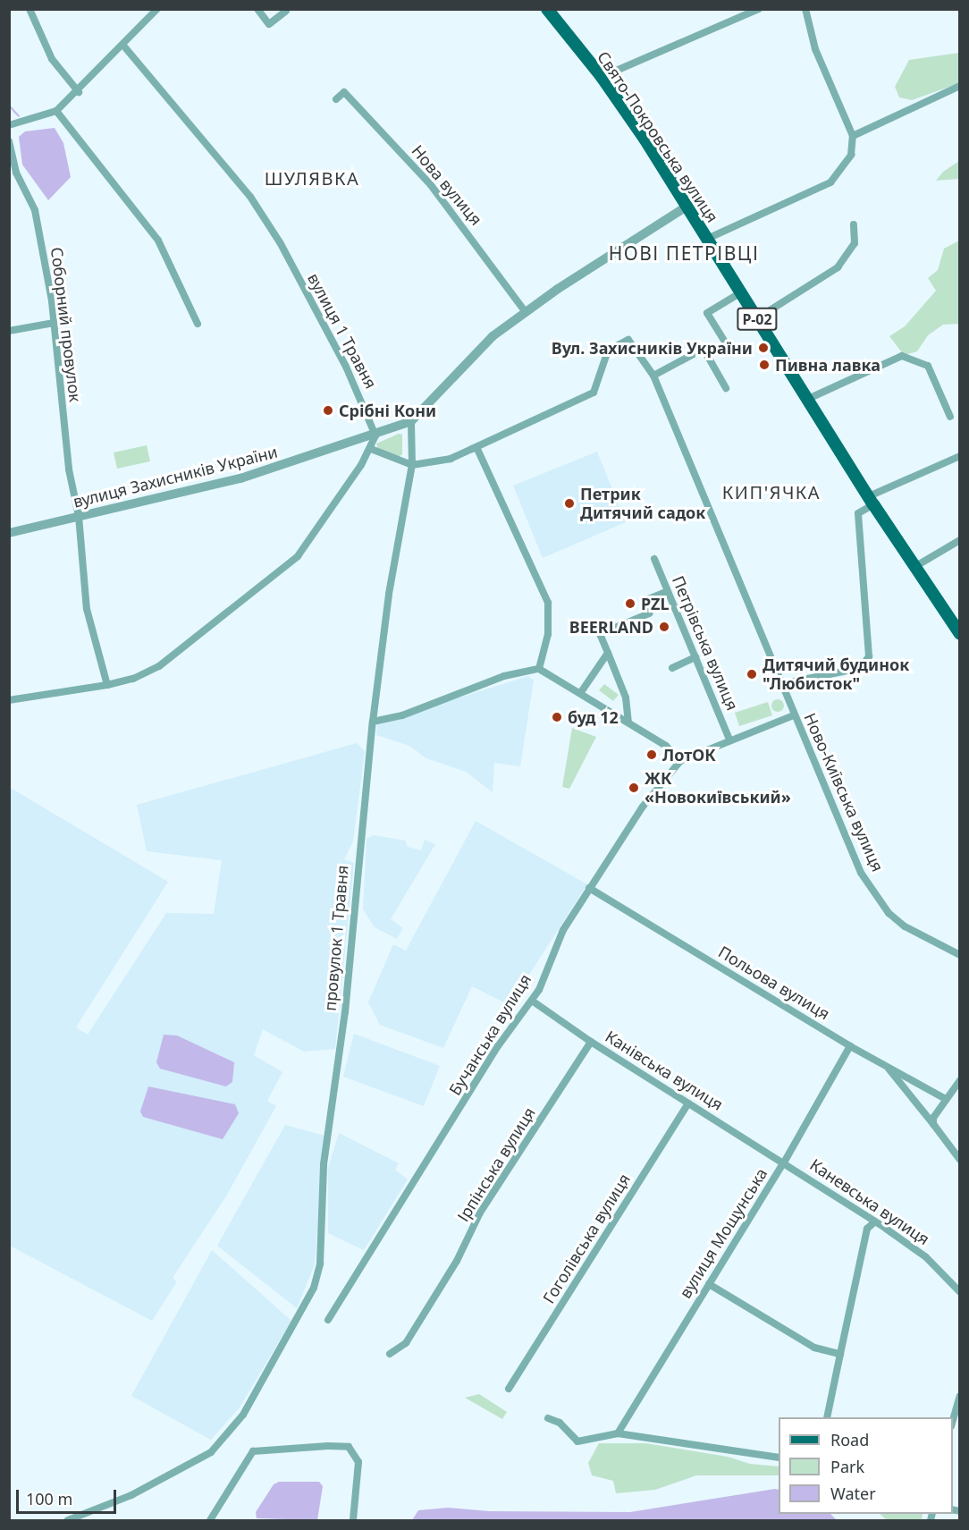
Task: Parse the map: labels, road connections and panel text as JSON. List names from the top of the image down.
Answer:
{
  "streets": {
    "main road": ["Свято-Покровська вулиця", "Р-02"],
    "street": [
      "Нова вулиця",
      "Соборний провулок",
      "вулиця 1 Травня",
      "вулиця Захисників України",
      "Петрівська вулиця",
      "Ново-Київська вулиця",
      "провулок 1 Травня",
      "Польова вулиця",
      "Бучанська вулиця",
      "Канівська вулиця",
      "Ірпінська вулиця",
      "Каневська вулиця",
      "вулиця Мощунська",
      "Гоголівська вулиця"
    ]
  },
  "crossings": [
    ["Свято-Покровська вулиця", "вулиця Захисників України"],
    ["Нова вулиця", "вулиця Захисників України"],
    ["Соборний провулок", "вулиця Захисників України"],
    ["вулиця 1 Травня", "вулиця Захисників України"],
    ["вулиця Захисників України", "провулок 1 Травня"],
    ["Петрівська вулиця", "Бучанська вулиця"],
    ["Ново-Київська вулиця", "Бучанська вулиця"],
    ["Польова вулиця", "Бучанська вулиця"],
    ["Польова вулиця", "вулиця Мощунська"],
    ["Бучанська вулиця", "Канівська вулиця"],
    ["Канівська вулиця", "Ірпінська вулиця"],
    ["Канівська вулиця", "Каневська вулиця"],
    ["Канівська вулиця", "вулиця Мощунська"],
    ["Канівська вулиця", "Гоголівська вулиця"],
    ["Каневська вулиця", "вулиця Мощунська"]
  ],
  "districts": ["ШУЛЯВКА", "НОВІ ПЕТРІВЦІ", "КИП'ЯЧКА"],
  "places": [
    "Вул. Захисників України",
    "Пивна лавка",
    "Срібні Кони",
    "Петрик Дитячий садок",
    "PZL",
    "BEERLAND",
    "Дитячий будинок \"Любисток\"",
    "буд 12",
    "ЛотОК",
    "ЖК «Новокиївський»"
  ],
  "legend": ["Road", "Park", "Water"],
  "scale_bar": "100 m"
}
